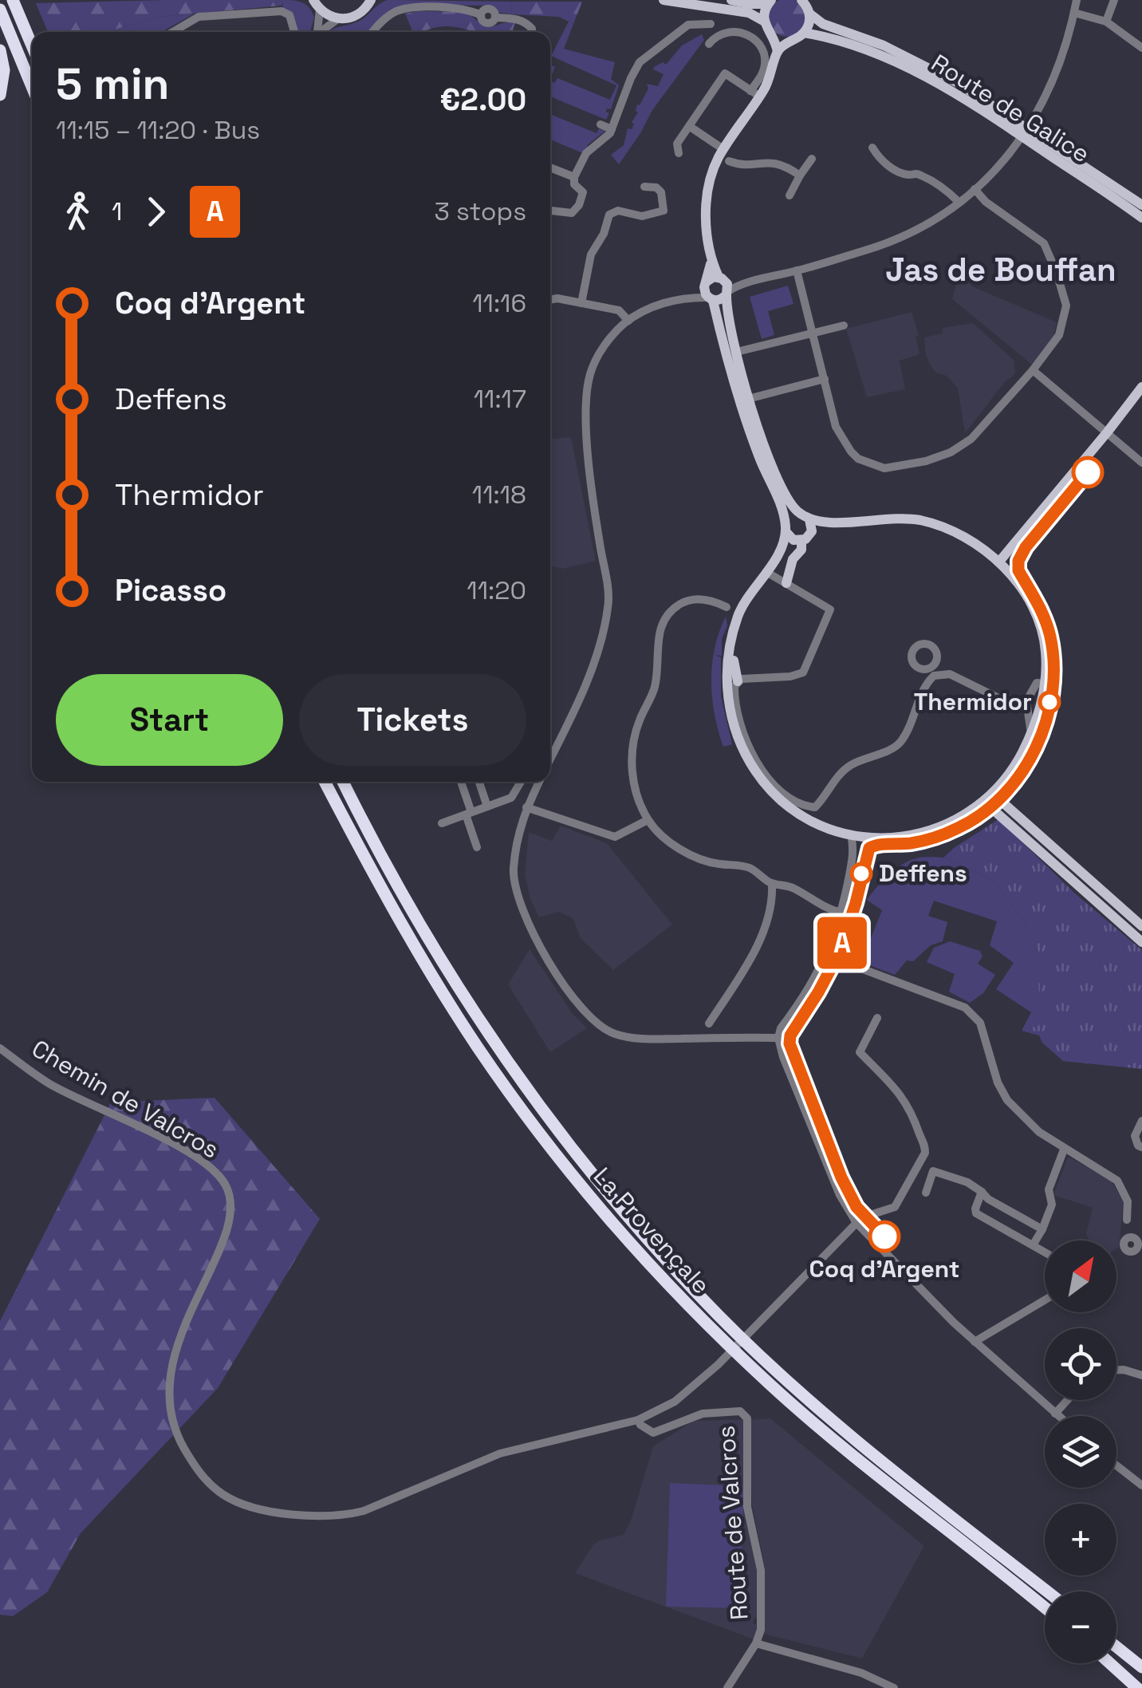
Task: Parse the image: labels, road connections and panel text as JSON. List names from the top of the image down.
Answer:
{
  "streets": {
    "highway": ["La Provençale"],
    "main road": ["Route de Galice"],
    "street": ["Chemin de Valcros", "Route de Valcros"]
  },
  "crossings": [
    ["Chemin de Valcros", "Route de Valcros"]
  ],
  "districts": ["Jas de Bouffan"],
  "places": ["Thermidor", "Deffens", "Coq d'Argent"],
  "lines": ["bus line A"],
  "north": "top right",
  "page": {
    "on_map": "A",
    "heading": ["5 min", "11:15 – 11:20 · Bus", "€2.00"],
    "legs": ["1", "A", "3 stops"],
    "list": [
      {
        "name": "Coq d'Argent",
        "value": "11:16"
      },
      {
        "name": "Deffens",
        "value": "11:17"
      },
      {
        "name": "Thermidor",
        "value": "11:18"
      },
      {
        "name": "Picasso",
        "value": "11:20"
      }
    ],
    "buttons": ["Start", "Tickets"],
    "map_buttons": ["+", "−"]
  }
}
